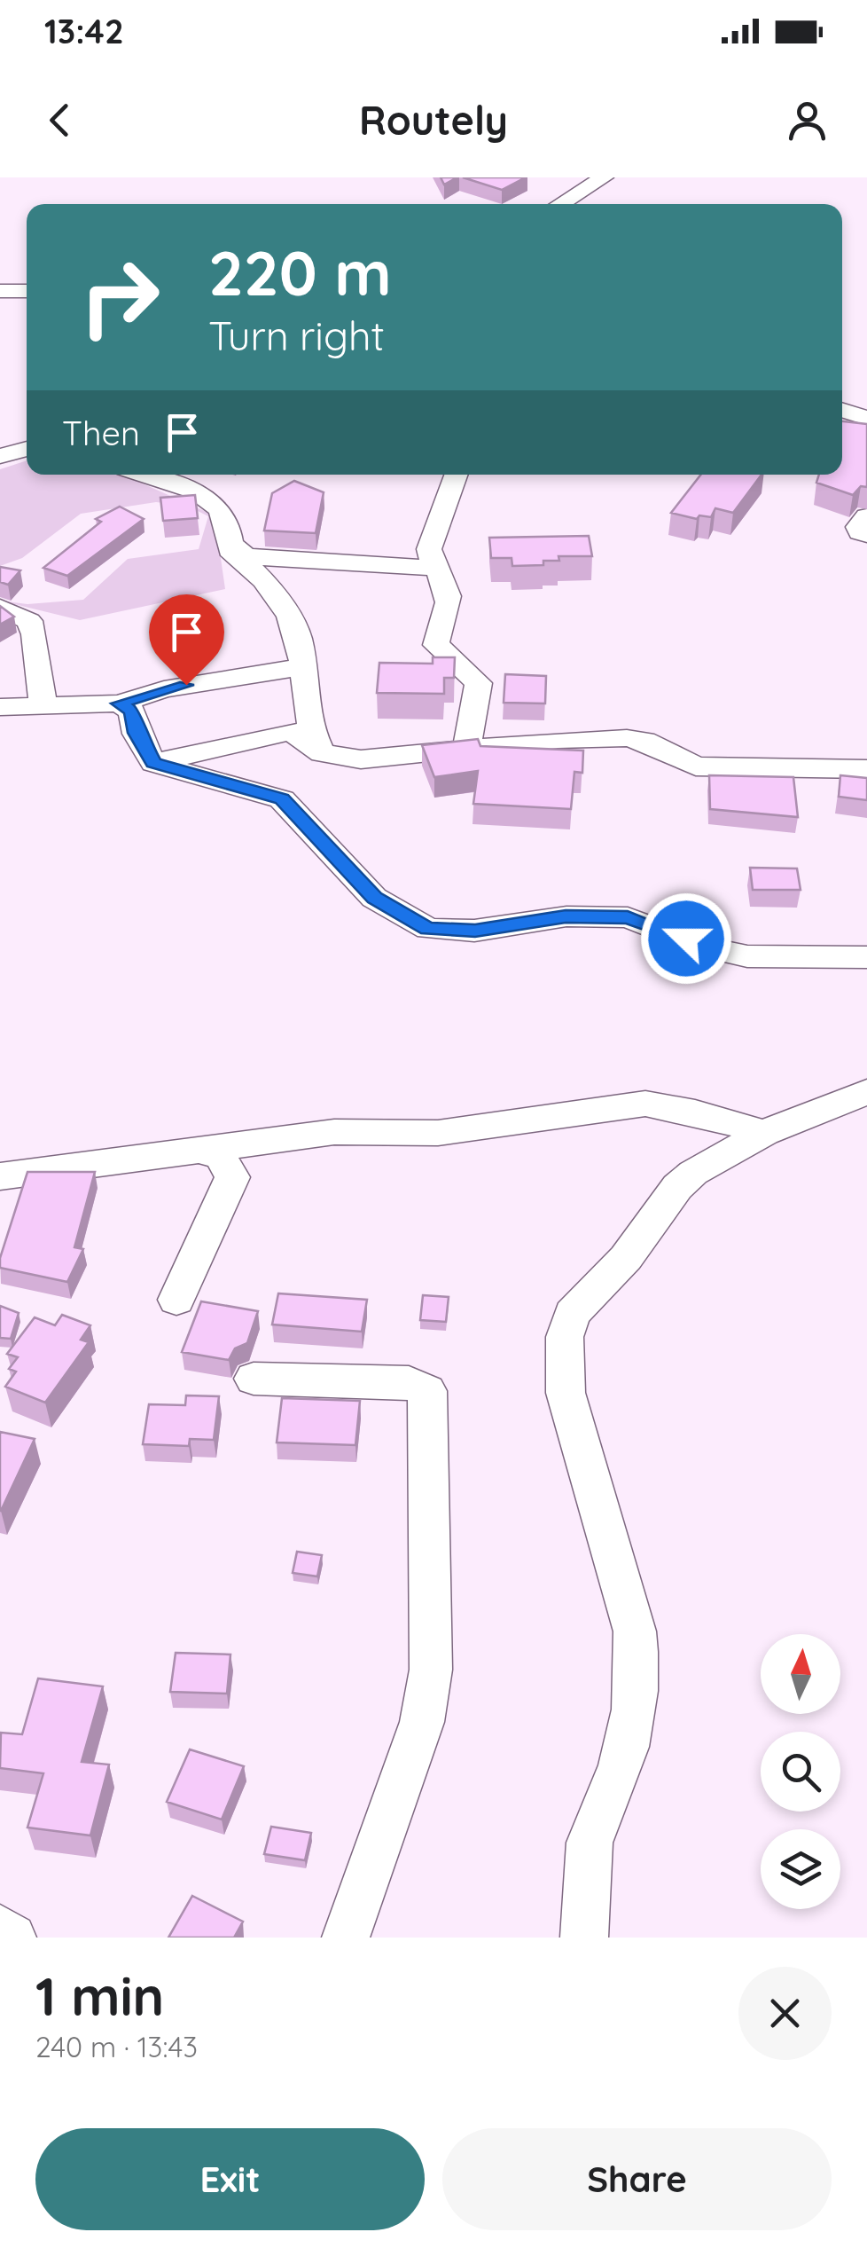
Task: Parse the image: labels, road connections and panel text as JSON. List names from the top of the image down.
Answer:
{
  "north": "top",
  "page": {
    "status": "13:42",
    "header": "Routely",
    "turn": ["220 m", "Turn right"],
    "then": "Then",
    "heading": ["1 min", "240 m · 13:43"],
    "buttons": ["Exit", "Share"]
  }
}
